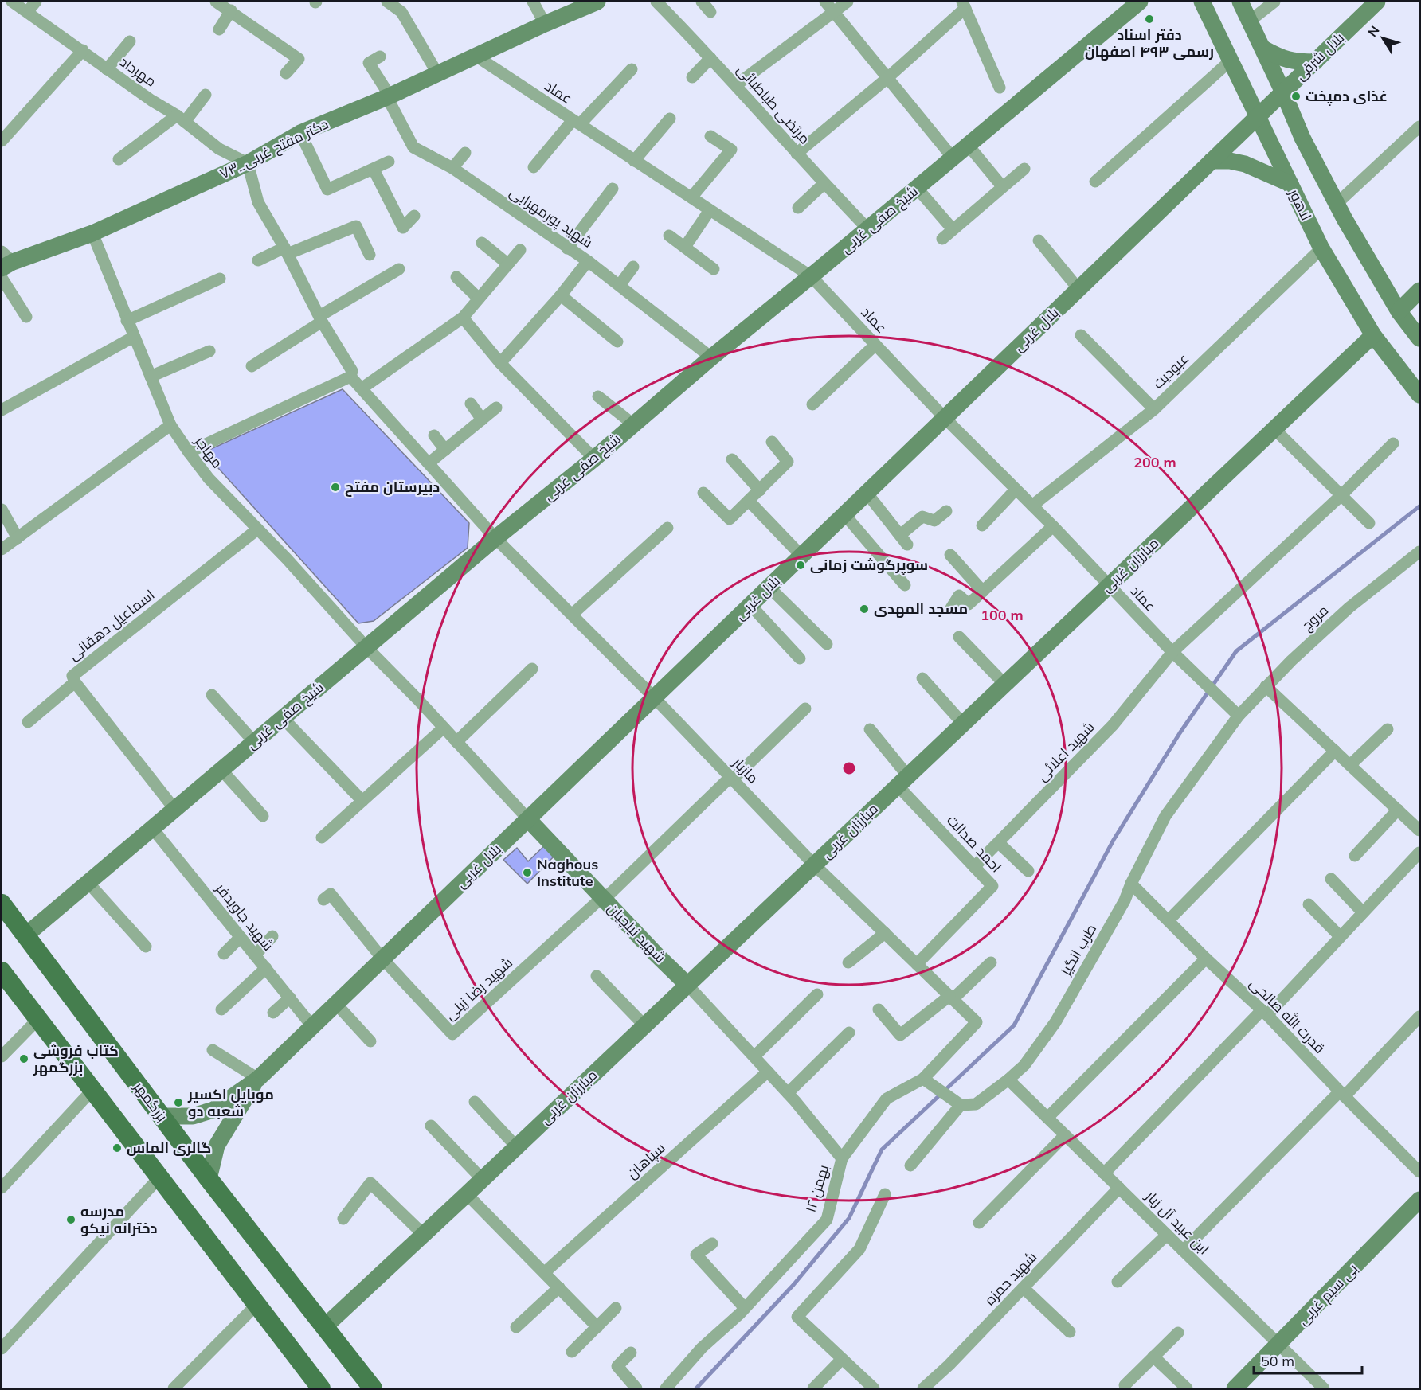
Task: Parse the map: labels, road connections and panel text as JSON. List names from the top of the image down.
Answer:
{
  "streets": {
    "main road": ["بزرگمهر"],
    "street": [
      "بلال شرقی",
      "مهرداد",
      "عماد",
      "مرتضی طباطبائی",
      "۷۳_دکتر مفتح غربی",
      "لاهور",
      "شهید پورمهرابی",
      "شیخ صفی غربی",
      "بلال غربی",
      "عبودیت",
      "مهاجر",
      "مبارزان غربی",
      "مروج",
      "اسماعیل دهقانی",
      "شهید اعلائی",
      "مازیار",
      "احمد صدالت",
      "شهید جاویدفر",
      "شهید نیلچیان",
      "طرب انگیز",
      "شهید رضا زینی",
      "قدرت الله صالحی",
      "سپاهان",
      "۱۲ بهمن",
      "ابن عبید آل زیار",
      "شهید حمزه",
      "بی سیم غربی"
    ]
  },
  "crossings": [
    ["بلال شرقی", "لاهور"],
    ["بلال شرقی", "بلال غربی"],
    ["مهرداد", "۷۳_دکتر مفتح غربی"],
    ["عماد", "۷۳_دکتر مفتح غربی"],
    ["عماد", "شیخ صفی غربی"],
    ["عماد", "بلال غربی"],
    ["عماد", "عبودیت"],
    ["عماد", "مبارزان غربی"],
    ["عماد", "مروج"],
    ["عماد", "شهید اعلائی"],
    ["عماد", "طرب انگیز"],
    ["مرتضی طباطبائی", "شیخ صفی غربی"],
    ["۷۳_دکتر مفتح غربی", "شهید پورمهرابی"],
    ["۷۳_دکتر مفتح غربی", "مهاجر"],
    ["لاهور", "بلال غربی"],
    ["لاهور", "عبودیت"],
    ["لاهور", "مبارزان غربی"],
    ["شهید پورمهرابی", "شیخ صفی غربی"],
    ["شیخ صفی غربی", "مهاجر"],
    ["شیخ صفی غربی", "اسماعیل دهقانی"],
    ["شیخ صفی غربی", "مازیار"],
    ["شیخ صفی غربی", "شهید جاویدفر"],
    ["شیخ صفی غربی", "بزرگمهر"],
    ["بلال غربی", "مهاجر"],
    ["بلال غربی", "مازیار"],
    ["بلال غربی", "شهید جاویدفر"],
    ["بلال غربی", "شهید نیلچیان"],
    ["بلال غربی", "شهید رضا زینی"],
    ["مهاجر", "اسماعیل دهقانی"],
    ["مهاجر", "شهید نیلچیان"],
    ["مبارزان غربی", "مازیار"],
    ["مبارزان غربی", "احمد صدالت"],
    ["مبارزان غربی", "شهید نیلچیان"],
    ["مبارزان غربی", "بزرگمهر"],
    ["مروج", "طرب انگیز"],
    ["شهید اعلائی", "احمد صدالت"],
    ["مازیار", "احمد صدالت"],
    ["مازیار", "۱۲ بهمن"],
    ["شهید نیلچیان", "شهید رضا زینی"],
    ["طرب انگیز", "قدرت الله صالحی"],
    ["طرب انگیز", "ابن عبید آل زیار"],
    ["ابن عبید آل زیار", "شهید حمزه"],
    ["ابن عبید آل زیار", "بی سیم غربی"]
  ],
  "places": [
    "دفتر اسناد رسمی ۴۹۳ اصفهان",
    "غذای دمپخت",
    "دبیرستان مفتح",
    "سوپرگوشت زمانی",
    "مسجد المهدی",
    "Naghous Institute",
    "کتاب فروشی بزرگمهر",
    "موبایل اکسیر شعبه دو",
    "گالری الماس",
    "مدرسه دخترانه نیکو"
  ],
  "scale_bar": "50 m",
  "north": "top left",
  "rings": ["200 m", "100 m"]
}
